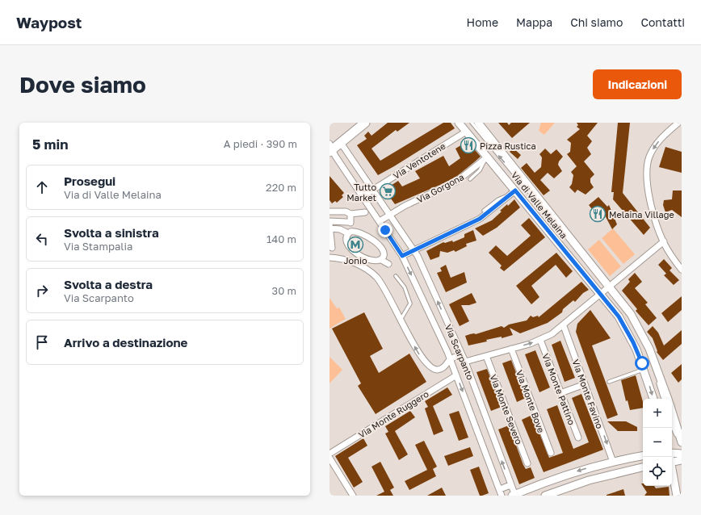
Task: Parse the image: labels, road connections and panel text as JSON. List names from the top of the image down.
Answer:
{
  "streets": {
    "main road": ["Via di Valle Melaina"],
    "street": [
      "Via Ventotene",
      "Via Gorgona",
      "Via Scarpanto",
      "Via Monte Pattino",
      "Via Monte Favino",
      "Via Monte Bove",
      "Via Monte Severo",
      "Via Monte Ruggero"
    ]
  },
  "crossings": [
    ["Via Ventotene", "Via di Valle Melaina"],
    ["Via Ventotene", "Via Scarpanto"],
    ["Via Gorgona", "Via di Valle Melaina"],
    ["Via Gorgona", "Via Scarpanto"],
    ["Via Scarpanto", "Via Monte Ruggero"]
  ],
  "one_way": ["Via Monte Favino"],
  "places": {
    "restaurant": ["Pizza Rustica", "Melaina Village"],
    "supermarket": ["Tutto Market"],
    "metro station": ["Jonio"]
  },
  "page": {
    "header": "Waypost",
    "nav": [
      "Home",
      "Mappa",
      "Chi siamo",
      "Contatti"
    ],
    "buttons": "Indicazioni",
    "title": "Dove siamo",
    "heading": ["5 min", "A piedi · 390 m"],
    "list": [
      ["Prosegui", "Via di Valle Melaina", "220 m"],
      ["Svolta a sinistra", "Via Stampalia", "140 m"],
      ["Svolta a destra", "Via Scarpanto", "30 m"],
      "Arrivo a destinazione"
    ],
    "map_buttons": ["+", "−"]
  }
}
